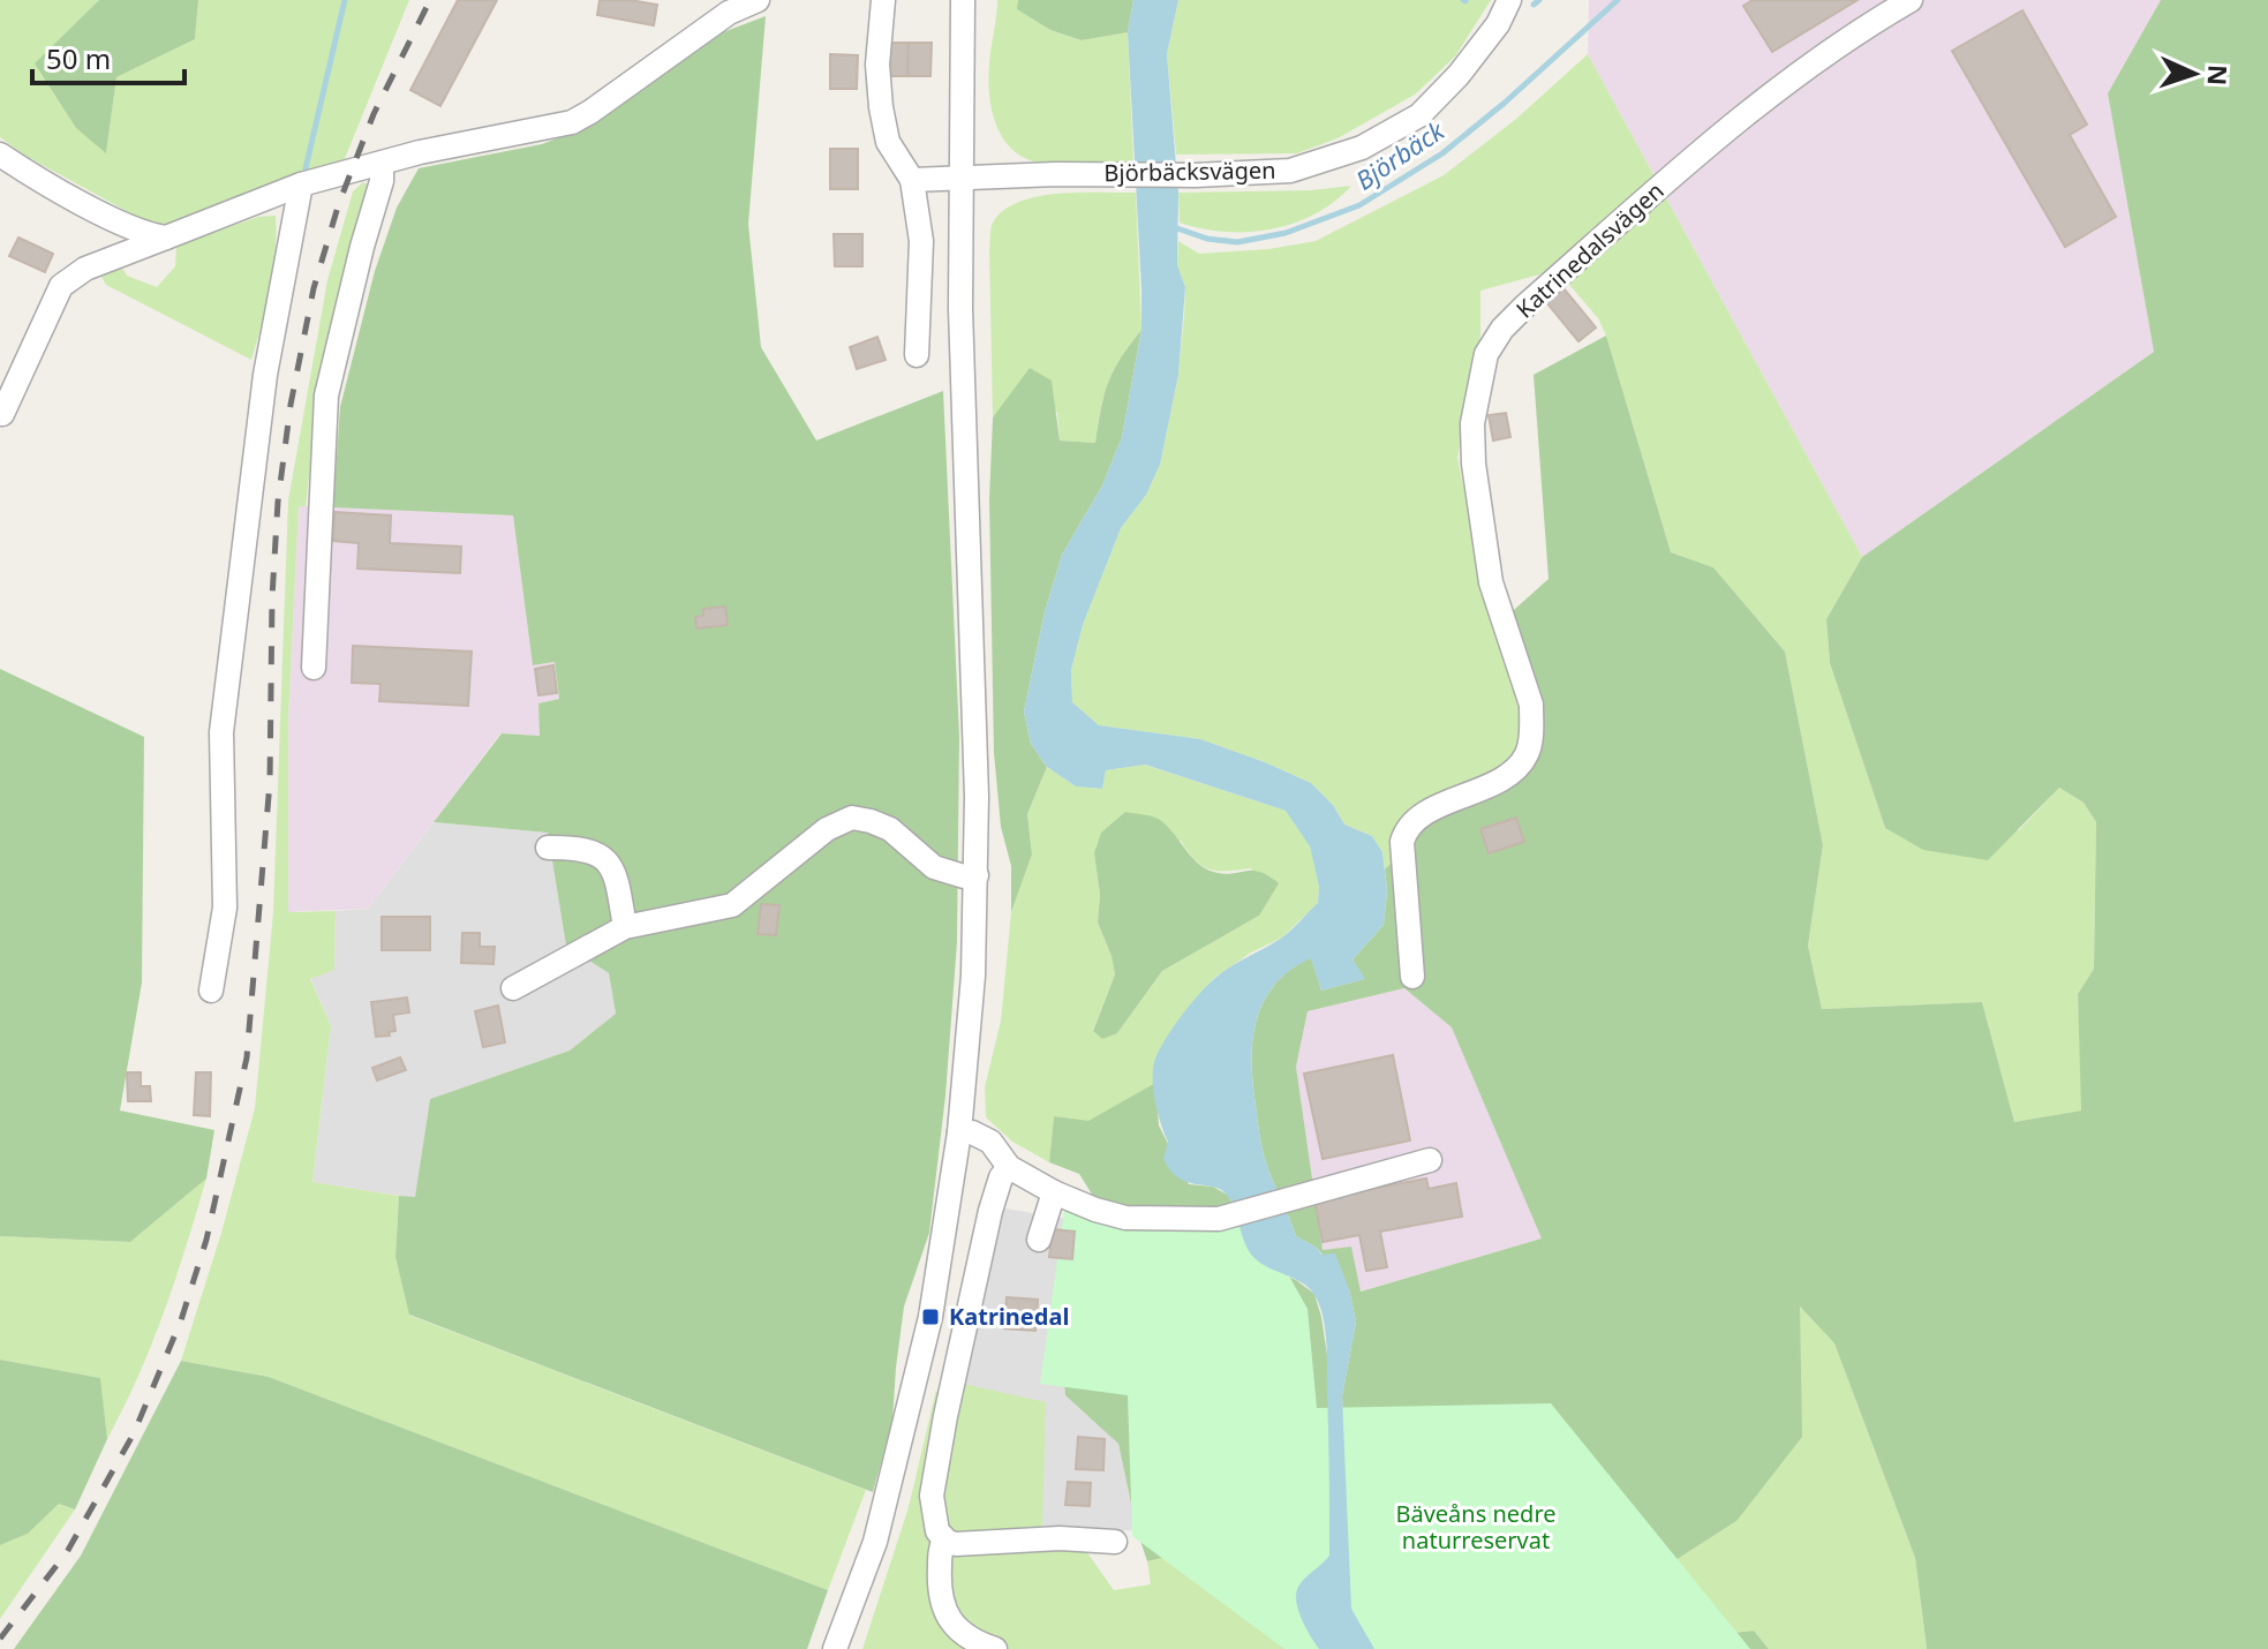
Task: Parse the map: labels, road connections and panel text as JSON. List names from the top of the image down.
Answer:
{
  "streets": {
    "street": ["Björbäcksvägen", "Katrinedalsvägen"]
  },
  "water": ["Björbäck"],
  "parks": ["Bäveåns nedre naturreservat"],
  "places": {
    "transit": ["Katrinedal"]
  },
  "scale_bar": "50 m",
  "north": "right"
}
